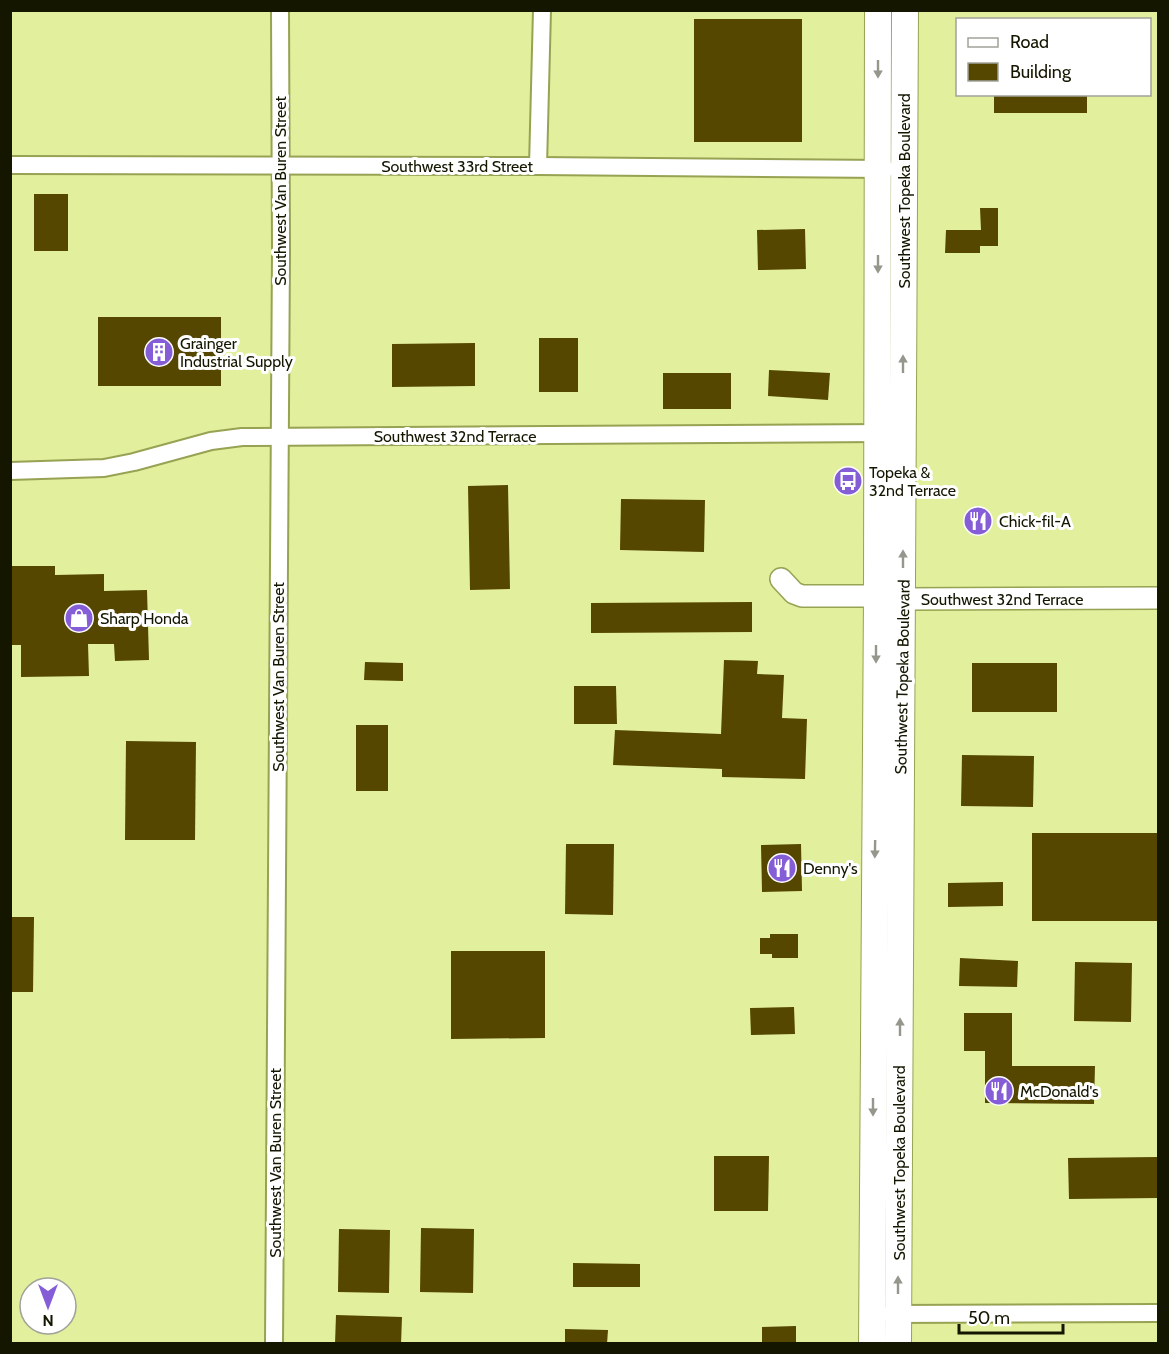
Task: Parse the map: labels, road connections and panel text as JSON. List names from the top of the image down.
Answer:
{
  "streets": {
    "main road": ["Southwest Topeka Boulevard"],
    "street": ["Southwest 33rd Street", "Southwest Van Buren Street", "Southwest 32nd Terrace"]
  },
  "crossings": [
    ["Southwest 33rd Street", "Southwest Van Buren Street"],
    ["Southwest 33rd Street", "Southwest Topeka Boulevard"],
    ["Southwest Van Buren Street", "Southwest 32nd Terrace"],
    ["Southwest Topeka Boulevard", "Southwest 32nd Terrace"]
  ],
  "places": {
    "building": ["Grainger Industrial Supply"],
    "bus stop": ["Topeka & 32nd Terrace"],
    "restaurant": ["Chick-fil-A", "Denny's", "McDonald's"],
    "shop": ["Sharp Honda"]
  },
  "legend": ["Road", "Building"],
  "scale_bar": "50 m",
  "north": "bottom"
}
